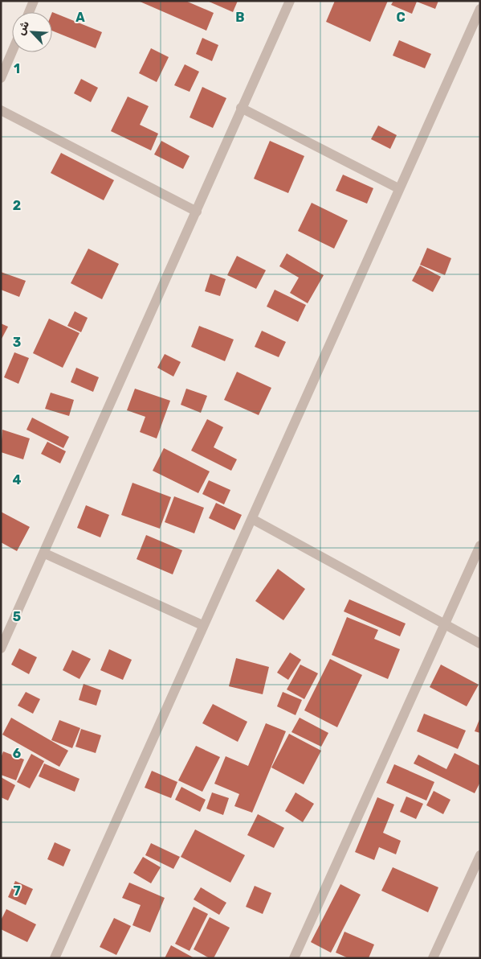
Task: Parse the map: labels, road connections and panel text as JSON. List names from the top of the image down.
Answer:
{
  "north": "top left",
  "grid": {
    "columns": ["A", "B", "C"],
    "rows": [
      "1",
      "2",
      "3",
      "4",
      "5",
      "6",
      "7"
    ]
  }
}
